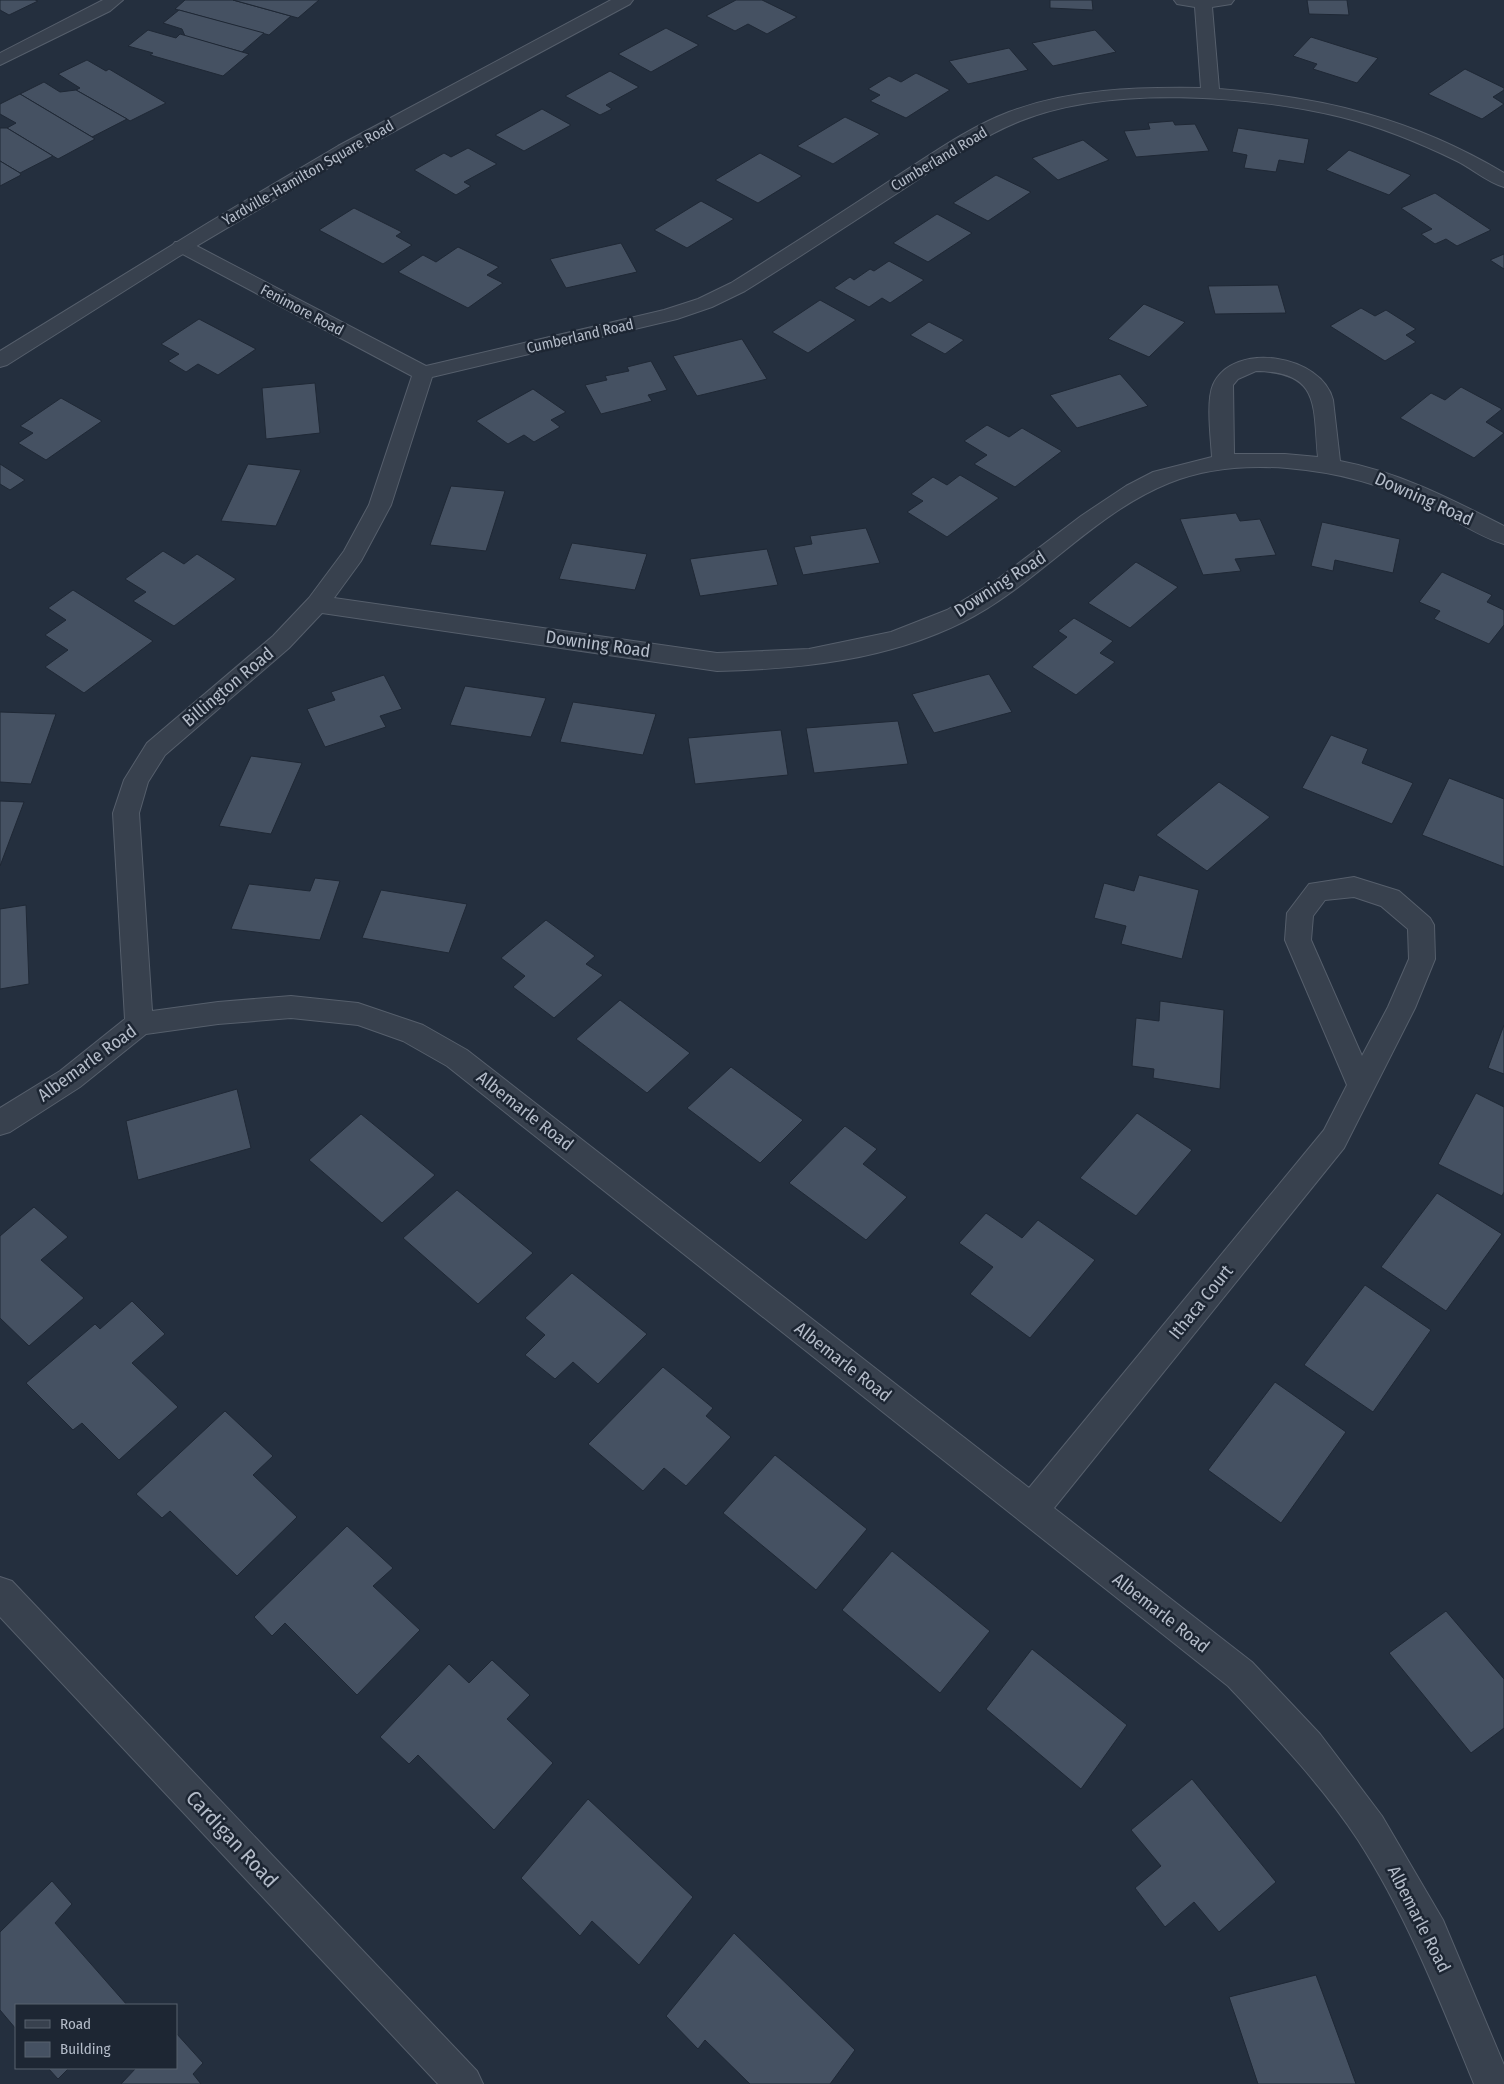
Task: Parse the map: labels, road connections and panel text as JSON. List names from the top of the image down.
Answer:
{
  "streets": {
    "street": [
      "Cumberland Road",
      "Yardville-Hamilton Square Road",
      "Fenimore Road",
      "Downing Road",
      "Billington Road",
      "Albemarle Road",
      "Ithaca Court",
      "Cardigan Road"
    ]
  },
  "crossings": [
    ["Cumberland Road", "Fenimore Road"],
    ["Cumberland Road", "Billington Road"],
    ["Yardville-Hamilton Square Road", "Fenimore Road"],
    ["Fenimore Road", "Billington Road"],
    ["Downing Road", "Billington Road"],
    ["Billington Road", "Albemarle Road"],
    ["Albemarle Road", "Ithaca Court"]
  ],
  "legend": ["Road", "Building"]
}
